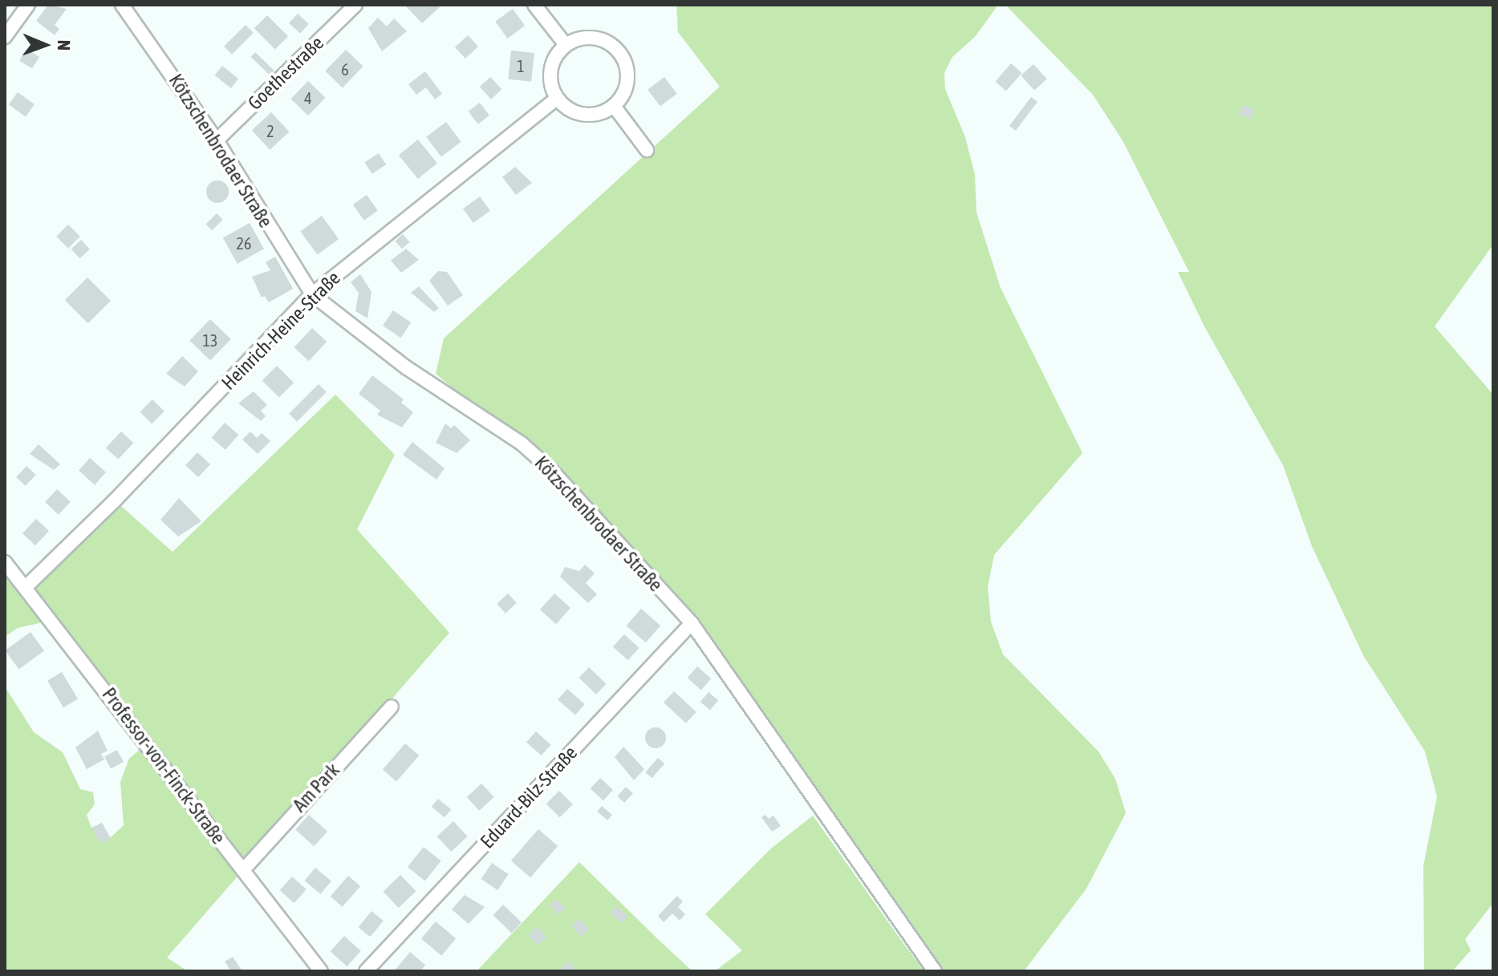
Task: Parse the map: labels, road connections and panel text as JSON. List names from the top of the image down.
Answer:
{
  "streets": {
    "street": [
      "Goethestraße",
      "Kötzschenbrodaer Straße",
      "Heinrich-Heine-Straße",
      "Professor-von-Finck-Straße",
      "Am Park",
      "Eduard-Bilz-Straße"
    ]
  },
  "crossings": [
    ["Goethestraße", "Kötzschenbrodaer Straße"],
    ["Kötzschenbrodaer Straße", "Heinrich-Heine-Straße"],
    ["Kötzschenbrodaer Straße", "Eduard-Bilz-Straße"],
    ["Heinrich-Heine-Straße", "Professor-von-Finck-Straße"],
    ["Professor-von-Finck-Straße", "Am Park"]
  ],
  "house_numbers": [
    "1",
    "6",
    "4",
    "2",
    "26",
    "13"
  ],
  "north": "right"
}
